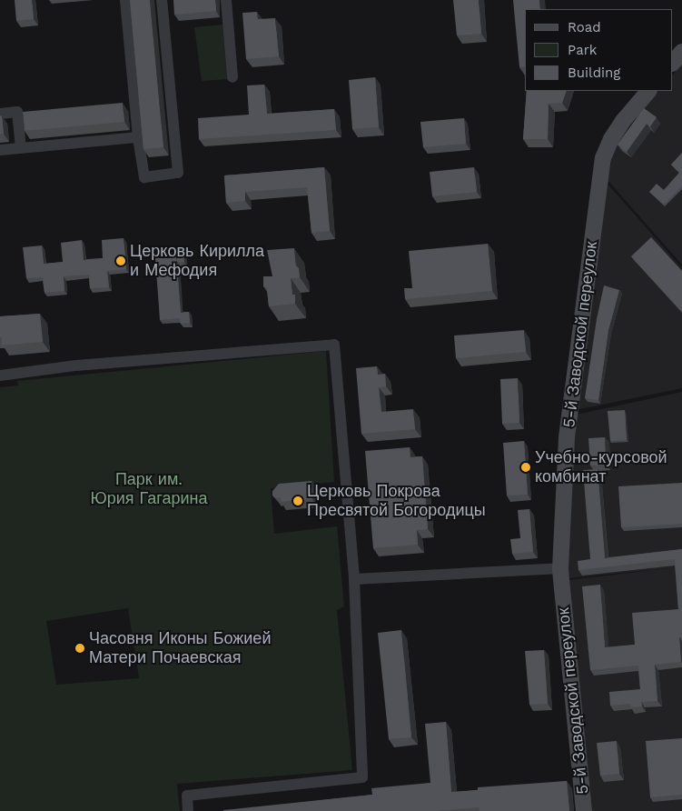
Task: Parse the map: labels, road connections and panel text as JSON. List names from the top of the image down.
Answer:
{
  "streets": {
    "street": ["5-й Заводской переулок"]
  },
  "parks": ["Парк им. Юрия Гагарина"],
  "places": [
    "Церковь Кирилла и Мефодия",
    "Учебно-курсовой комбинат",
    "Церковь Покрова Пресвятой Богородицы",
    "Часовня Иконы Божией Матери Почаевская"
  ],
  "legend": ["Road", "Park", "Building"]
}
